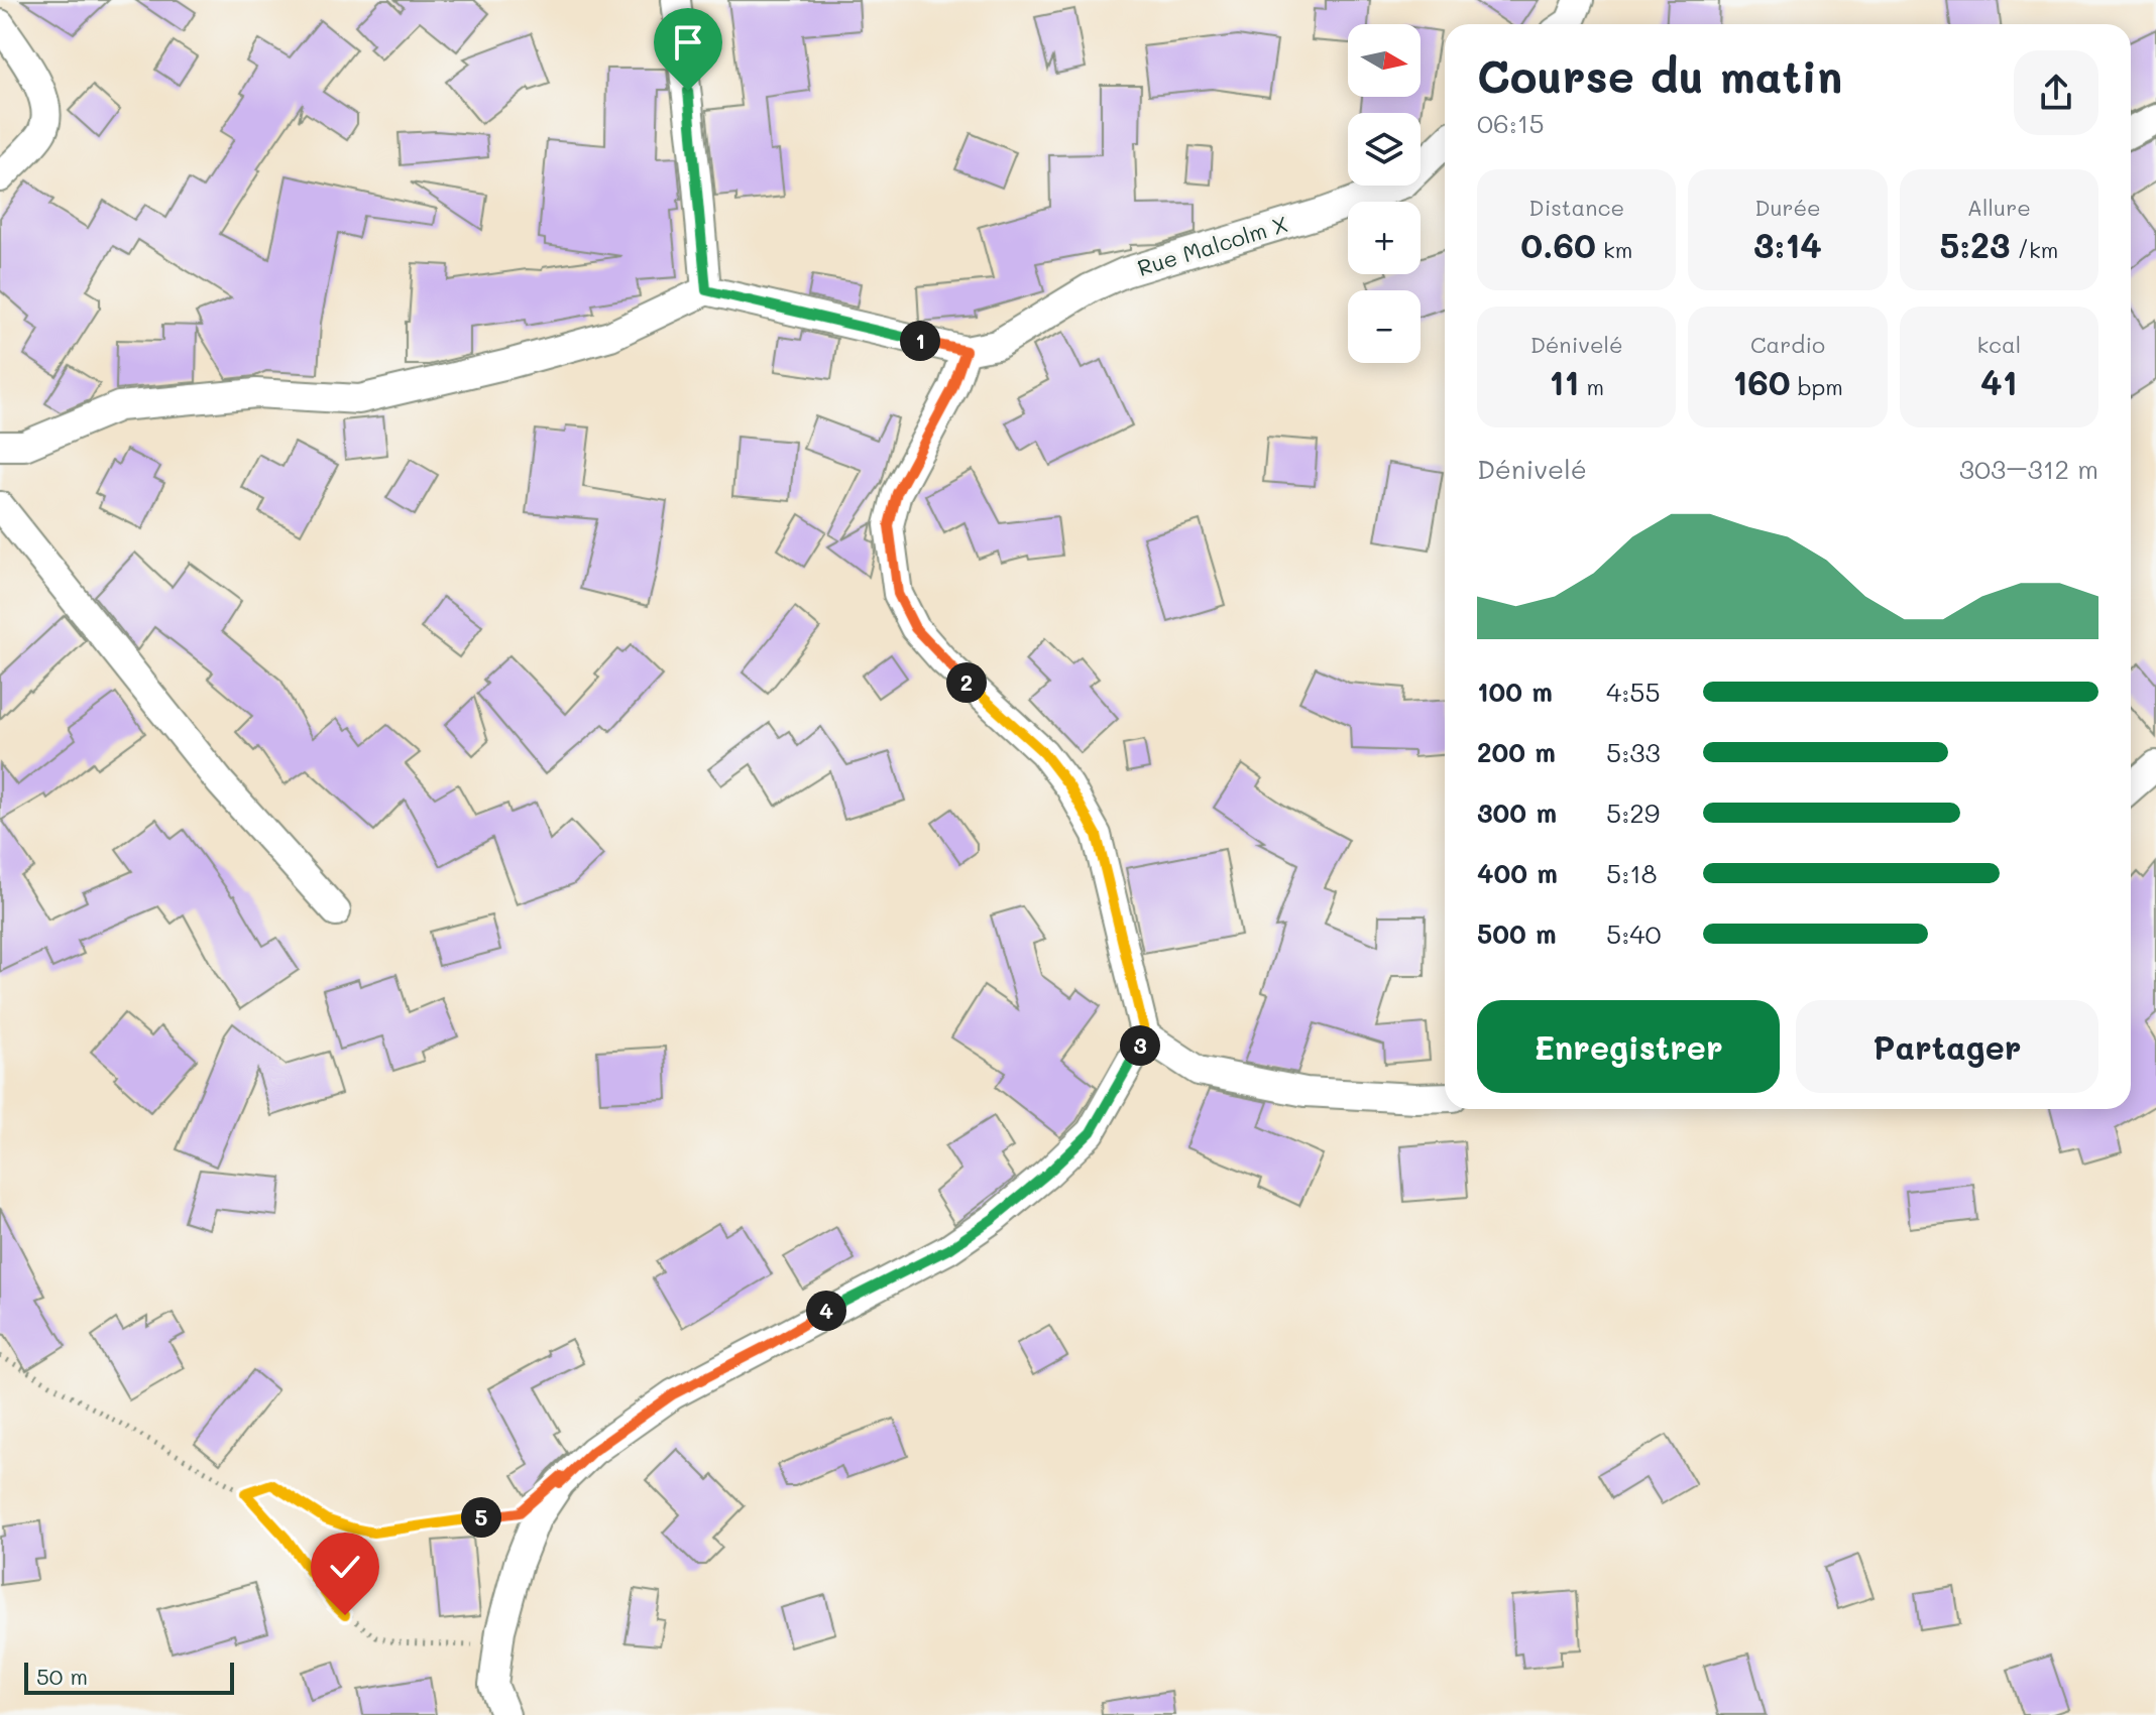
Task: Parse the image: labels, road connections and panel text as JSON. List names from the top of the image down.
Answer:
{
  "streets": {
    "street": ["Rue Malcolm X"]
  },
  "scale_bar": "50 m",
  "north": "right",
  "page": {
    "map_buttons": ["+", "−"],
    "heading": ["Course du matin", "06:15"],
    "stats": [
      ["Distance", "0.60 km"],
      ["Durée", "3:14"],
      ["Allure", "5:23 /km"],
      ["Dénivelé", "11 m"],
      ["Cardio", "160 bpm"],
      ["kcal", "41"]
    ],
    "pins": [
      "1",
      "2",
      "3",
      "4",
      "5"
    ],
    "chart": ["Dénivelé", "303–312 m"],
    "list": [
      {
        "name": "100 m",
        "note": "4:55"
      },
      {
        "name": "200 m",
        "note": "5:33"
      },
      {
        "name": "300 m",
        "note": "5:29"
      },
      {
        "name": "400 m",
        "note": "5:18"
      },
      {
        "name": "500 m",
        "note": "5:40"
      }
    ],
    "buttons": ["Enregistrer", "Partager"],
    "scale": "50 m"
  }
}
